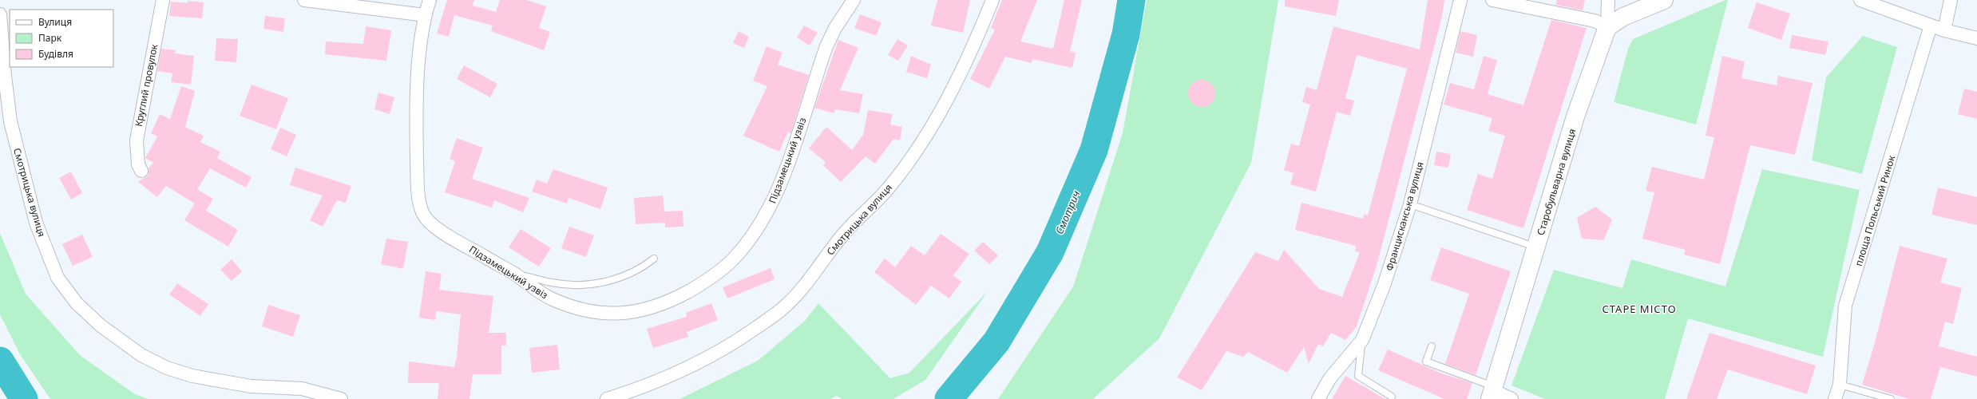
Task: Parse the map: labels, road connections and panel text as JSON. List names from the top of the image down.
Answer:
{
  "streets": {
    "main road": ["Старобульварна вулиця"],
    "street": [
      "Круглий провулок",
      "Підзамецький узвіз",
      "Смотрицька вулиця",
      "площа Польський Ринок",
      "Францисканська вулиця"
    ]
  },
  "districts": ["СТАРЕ МІСТО"],
  "water": ["Смотрич"],
  "legend": ["Вулиця", "Парк", "Будівля"]
}
